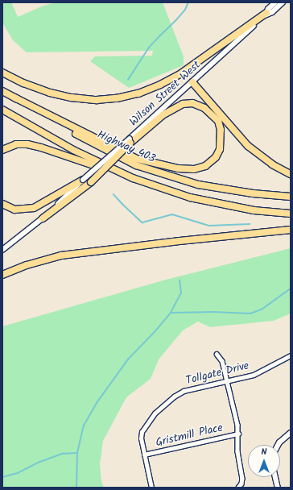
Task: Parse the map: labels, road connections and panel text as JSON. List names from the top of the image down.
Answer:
{
  "streets": {
    "highway": ["Highway 403"],
    "main road": ["Wilson Street West"],
    "street": ["Tollgate Drive", "Gristmill Place"]
  },
  "crossings": [
    ["Tollgate Drive", "Gristmill Place"]
  ],
  "north": "top"
}
